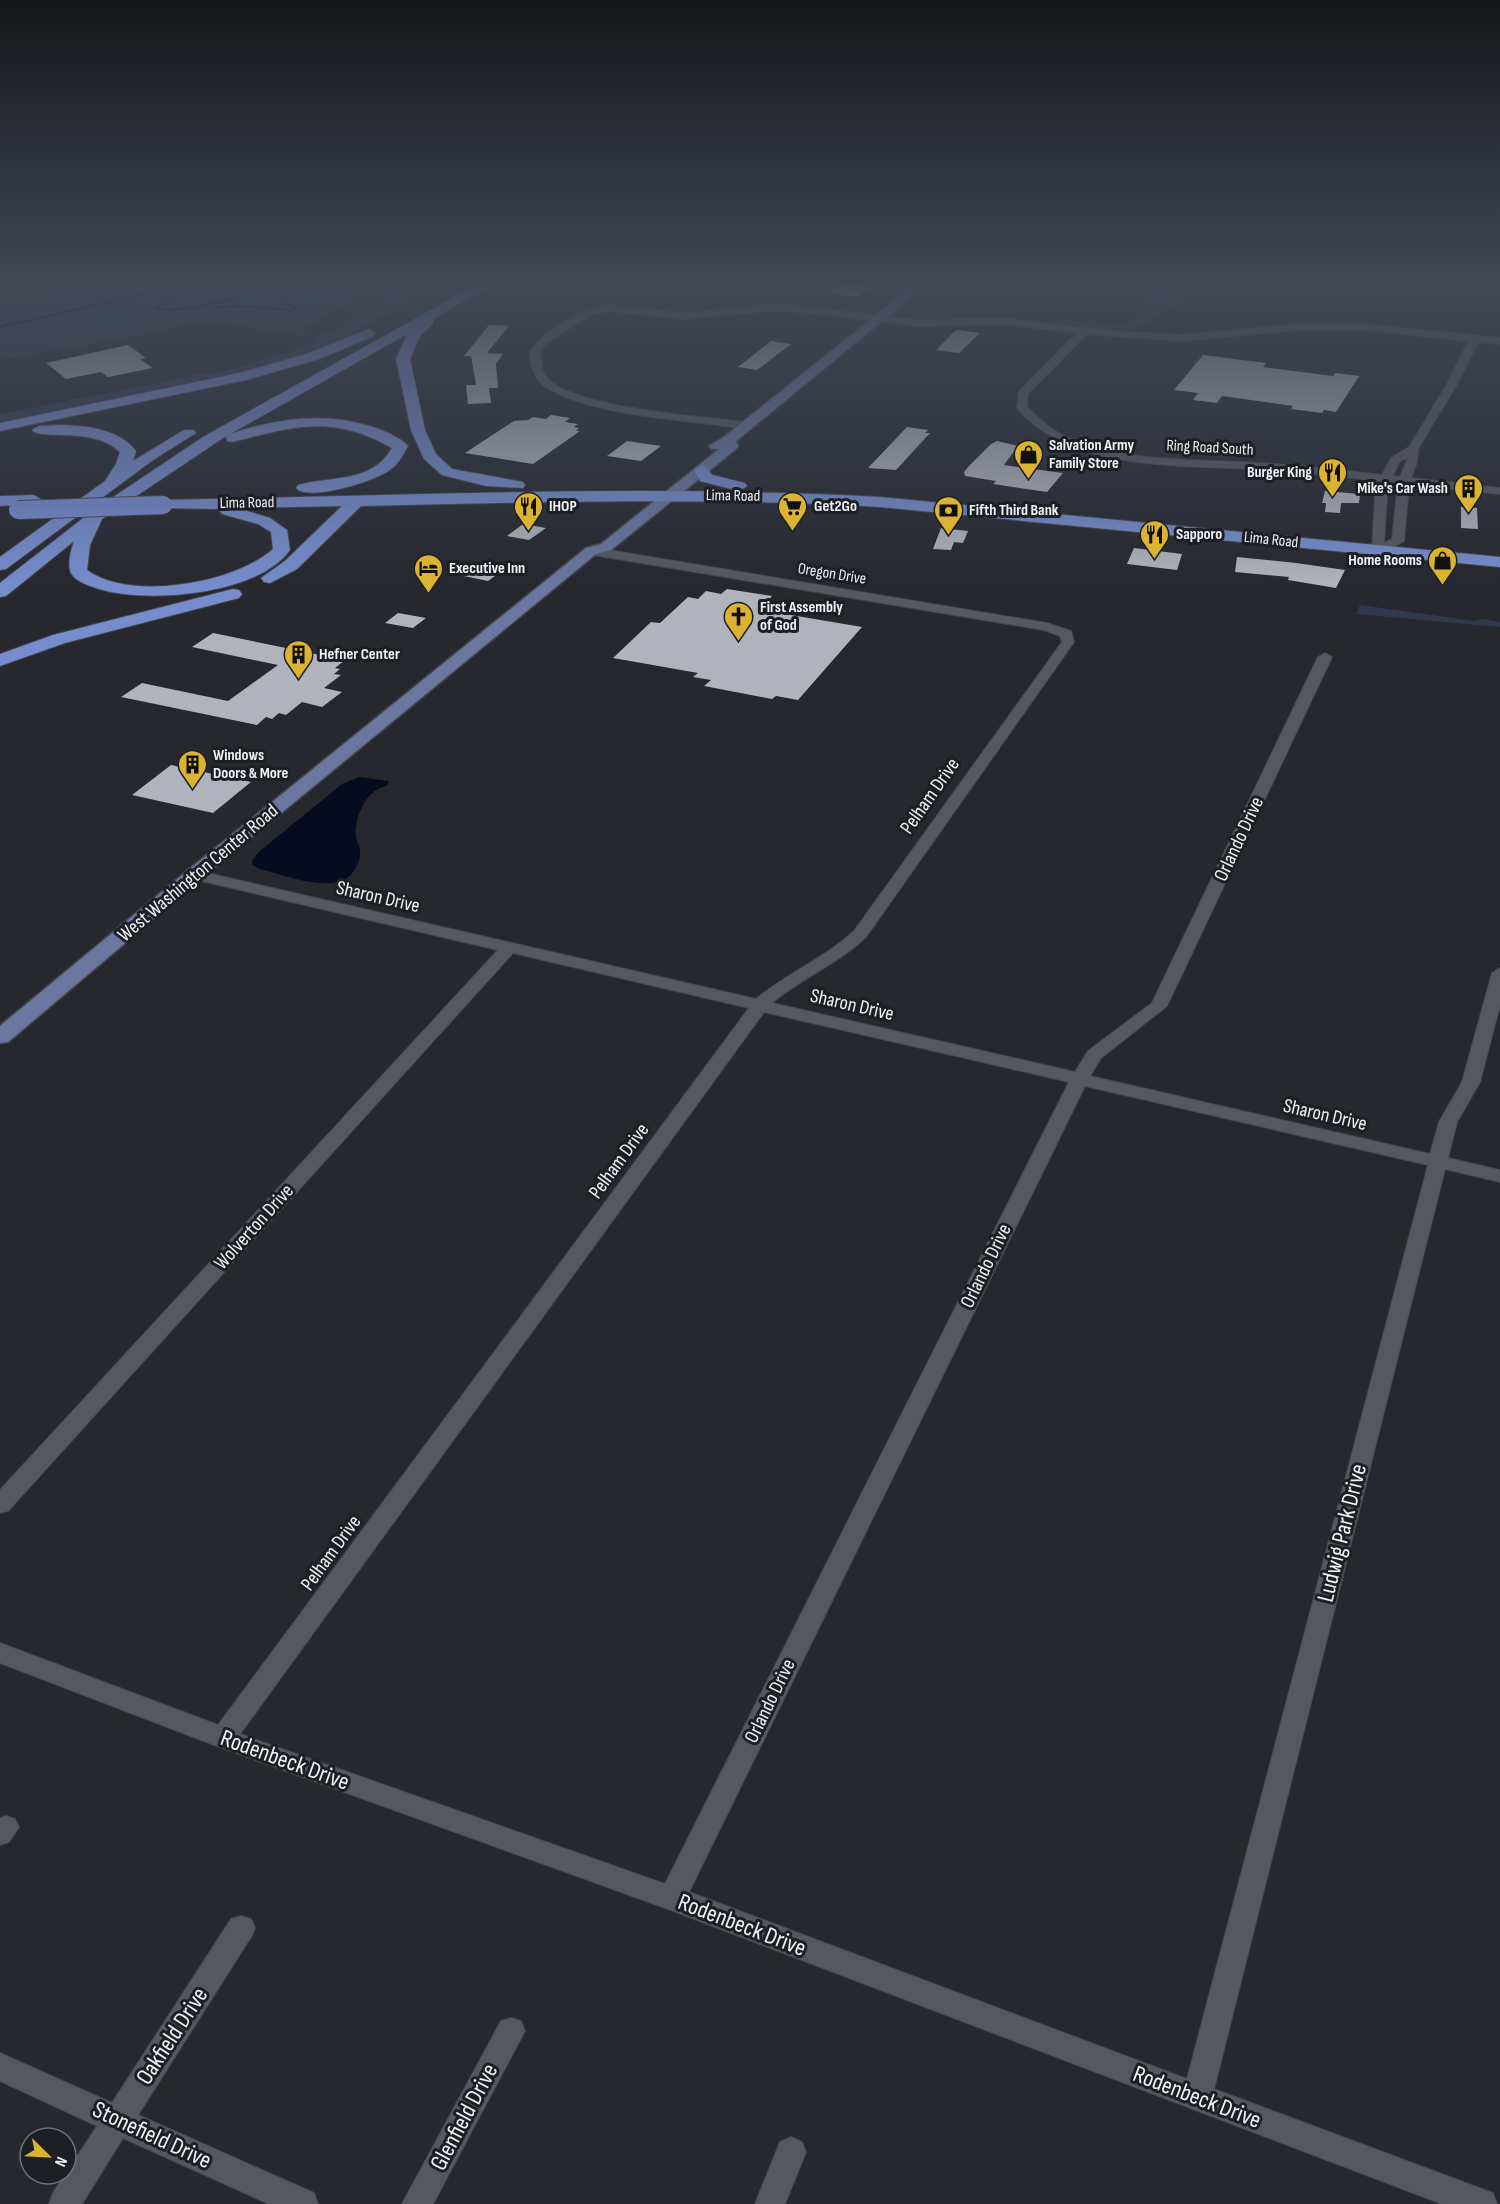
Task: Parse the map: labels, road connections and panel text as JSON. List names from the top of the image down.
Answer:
{
  "streets": {
    "highway": ["Lima Road"],
    "main road": ["West Washington Center Road"],
    "street": [
      "Ring Road South",
      "Oregon Drive",
      "Pelham Drive",
      "Orlando Drive",
      "Sharon Drive",
      "Wolverton Drive",
      "Ludwig Park Drive",
      "Rodenbeck Drive",
      "Oakfield Drive",
      "Glenfield Drive",
      "Stonefield Drive"
    ]
  },
  "crossings": [
    ["Lima Road", "West Washington Center Road"],
    ["Oregon Drive", "Pelham Drive"],
    ["Oregon Drive", "West Washington Center Road"],
    ["Pelham Drive", "Sharon Drive"],
    ["Pelham Drive", "Rodenbeck Drive"],
    ["Orlando Drive", "Sharon Drive"],
    ["Orlando Drive", "Rodenbeck Drive"],
    ["West Washington Center Road", "Sharon Drive"],
    ["Sharon Drive", "Wolverton Drive"],
    ["Sharon Drive", "Ludwig Park Drive"],
    ["Ludwig Park Drive", "Rodenbeck Drive"],
    ["Oakfield Drive", "Stonefield Drive"]
  ],
  "places": {
    "shop": ["Salvation Army Family Store", "Home Rooms"],
    "restaurant": ["Burger King", "IHOP", "Sapporo"],
    "building": ["Mike's Car Wash", "Hefner Center", "Windows Doors & More"],
    "supermarket": ["Get2Go"],
    "bank": ["Fifth Third Bank"],
    "hotel": ["Executive Inn"],
    "church": ["First Assembly of God"]
  },
  "north": "bottom right"
}
